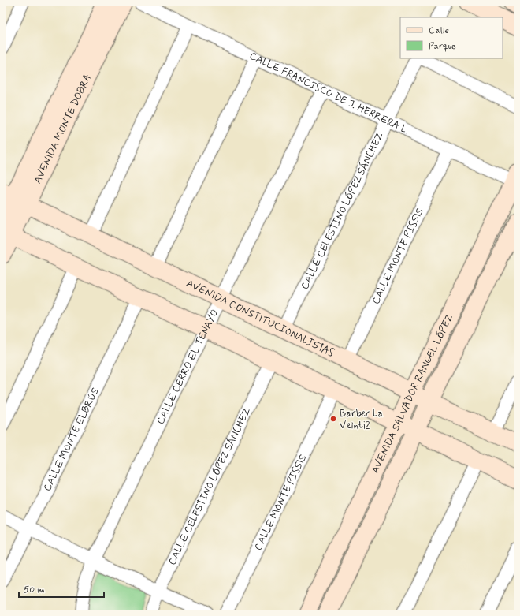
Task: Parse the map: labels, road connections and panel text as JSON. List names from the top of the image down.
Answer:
{
  "streets": {
    "street": [
      "CALLE FRANCISCO DE J. HERRERA L.",
      "AVENIDA MONTE DOBRA",
      "CALLE CELESTINO LÓPEZ SÁNCHEZ",
      "CALLE MONTE PISSIS",
      "AVENIDA CONSTITUCIONALISTAS",
      "CALLE CERRO EL TENAYO",
      "AVENIDA SALVADOR RANGEL LÓPEZ",
      "CALLE MONTE ELBRÚS"
    ]
  },
  "crossings": [
    ["CALLE FRANCISCO DE J. HERRERA L.", "CALLE CELESTINO LÓPEZ SÁNCHEZ"],
    ["CALLE FRANCISCO DE J. HERRERA L.", "CALLE MONTE PISSIS"],
    ["CALLE FRANCISCO DE J. HERRERA L.", "CALLE CERRO EL TENAYO"],
    ["CALLE FRANCISCO DE J. HERRERA L.", "AVENIDA SALVADOR RANGEL LÓPEZ"],
    ["AVENIDA MONTE DOBRA", "AVENIDA CONSTITUCIONALISTAS"],
    ["CALLE CELESTINO LÓPEZ SÁNCHEZ", "AVENIDA CONSTITUCIONALISTAS"],
    ["CALLE MONTE PISSIS", "AVENIDA CONSTITUCIONALISTAS"],
    ["AVENIDA CONSTITUCIONALISTAS", "CALLE CERRO EL TENAYO"],
    ["AVENIDA CONSTITUCIONALISTAS", "AVENIDA SALVADOR RANGEL LÓPEZ"]
  ],
  "places": ["Barber La Veinti2"],
  "legend": ["Calle", "Parque"],
  "scale_bar": "50 m"
}
